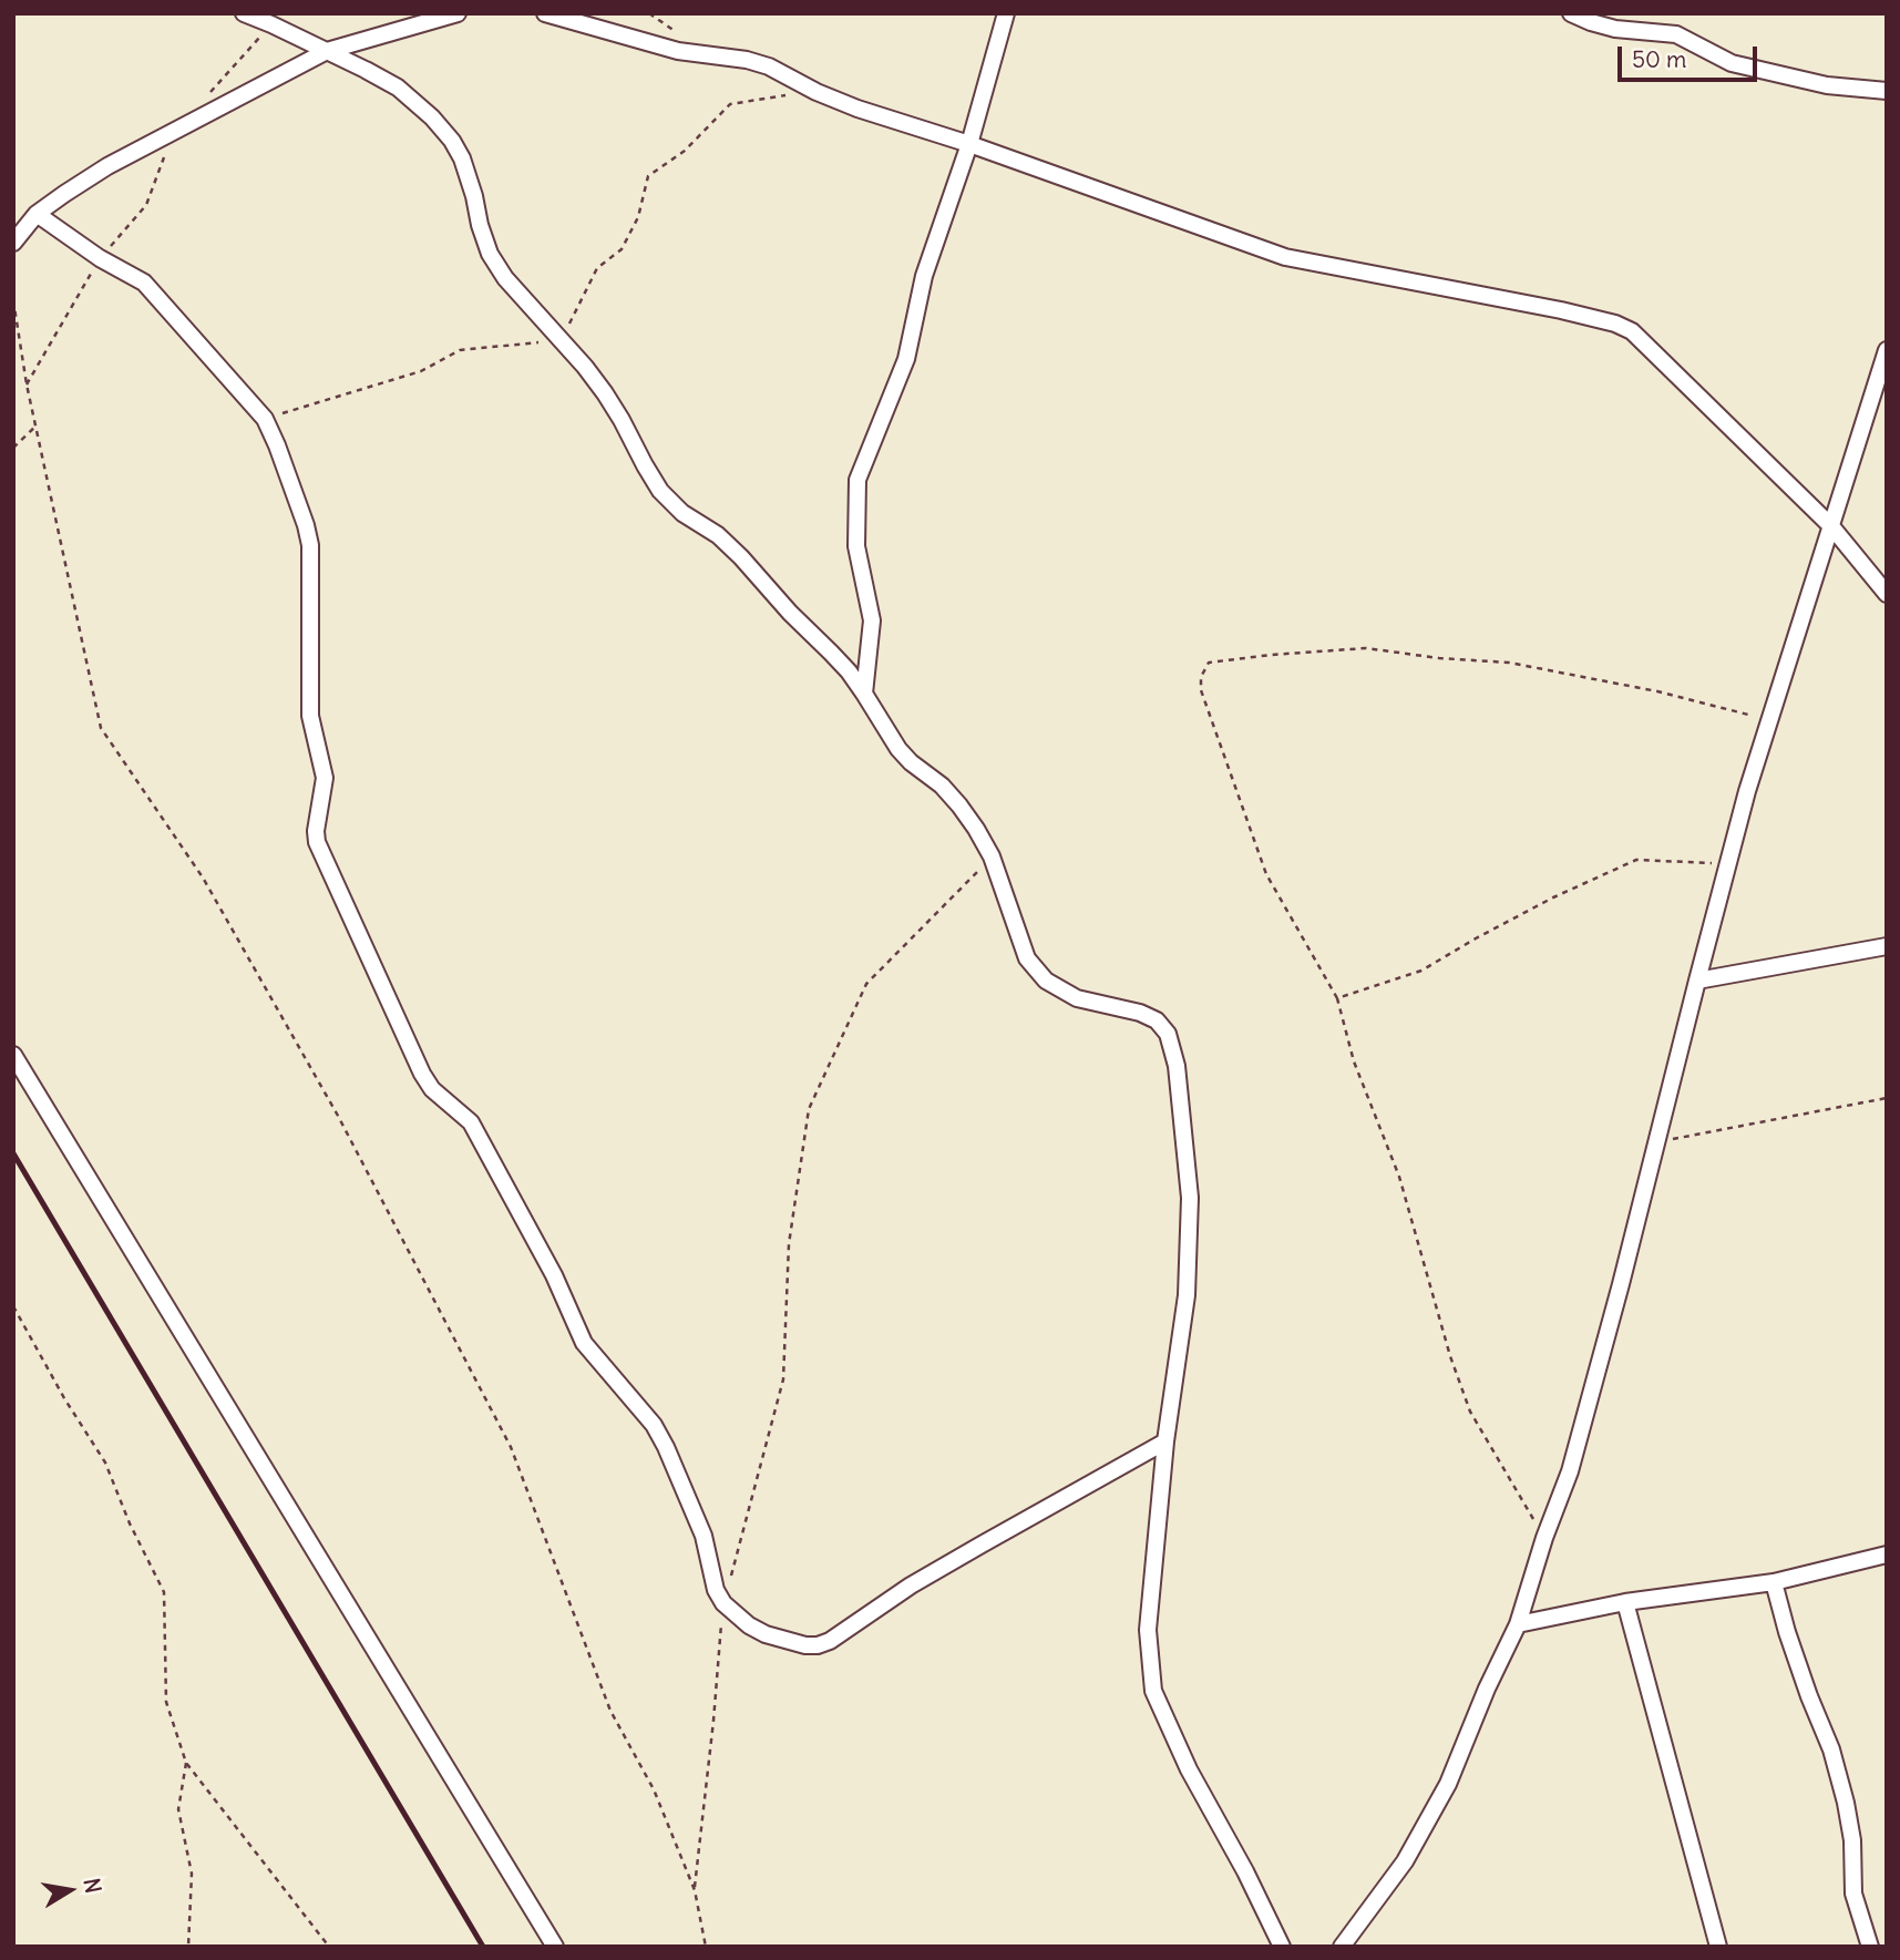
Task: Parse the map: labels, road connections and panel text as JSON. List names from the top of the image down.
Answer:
{
  "scale_bar": "50 m",
  "north": "right"
}
